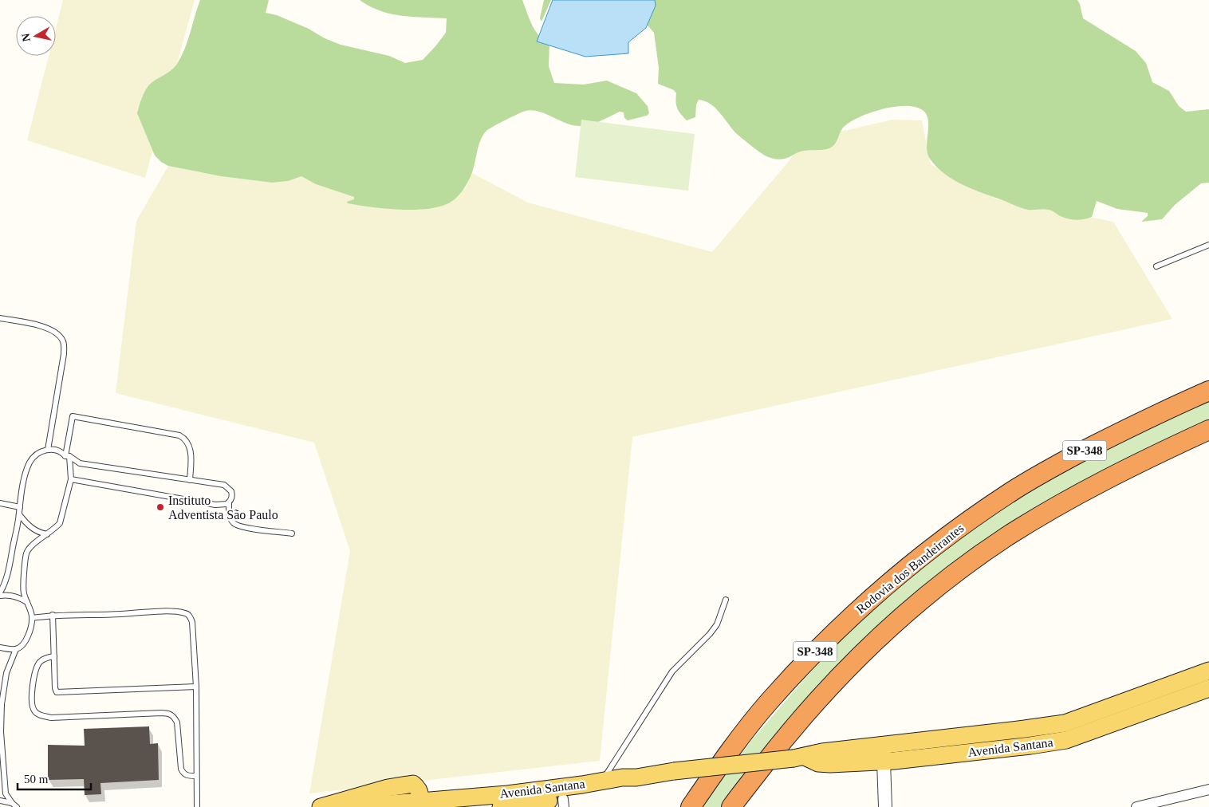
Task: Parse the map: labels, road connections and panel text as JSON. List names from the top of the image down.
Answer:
{
  "streets": {
    "highway": ["SP-348", "Rodovia dos Bandeirantes"],
    "main road": ["Avenida Santana"]
  },
  "places": ["Instituto Adventista São Paulo"],
  "scale_bar": "50 m",
  "north": "left"
}
